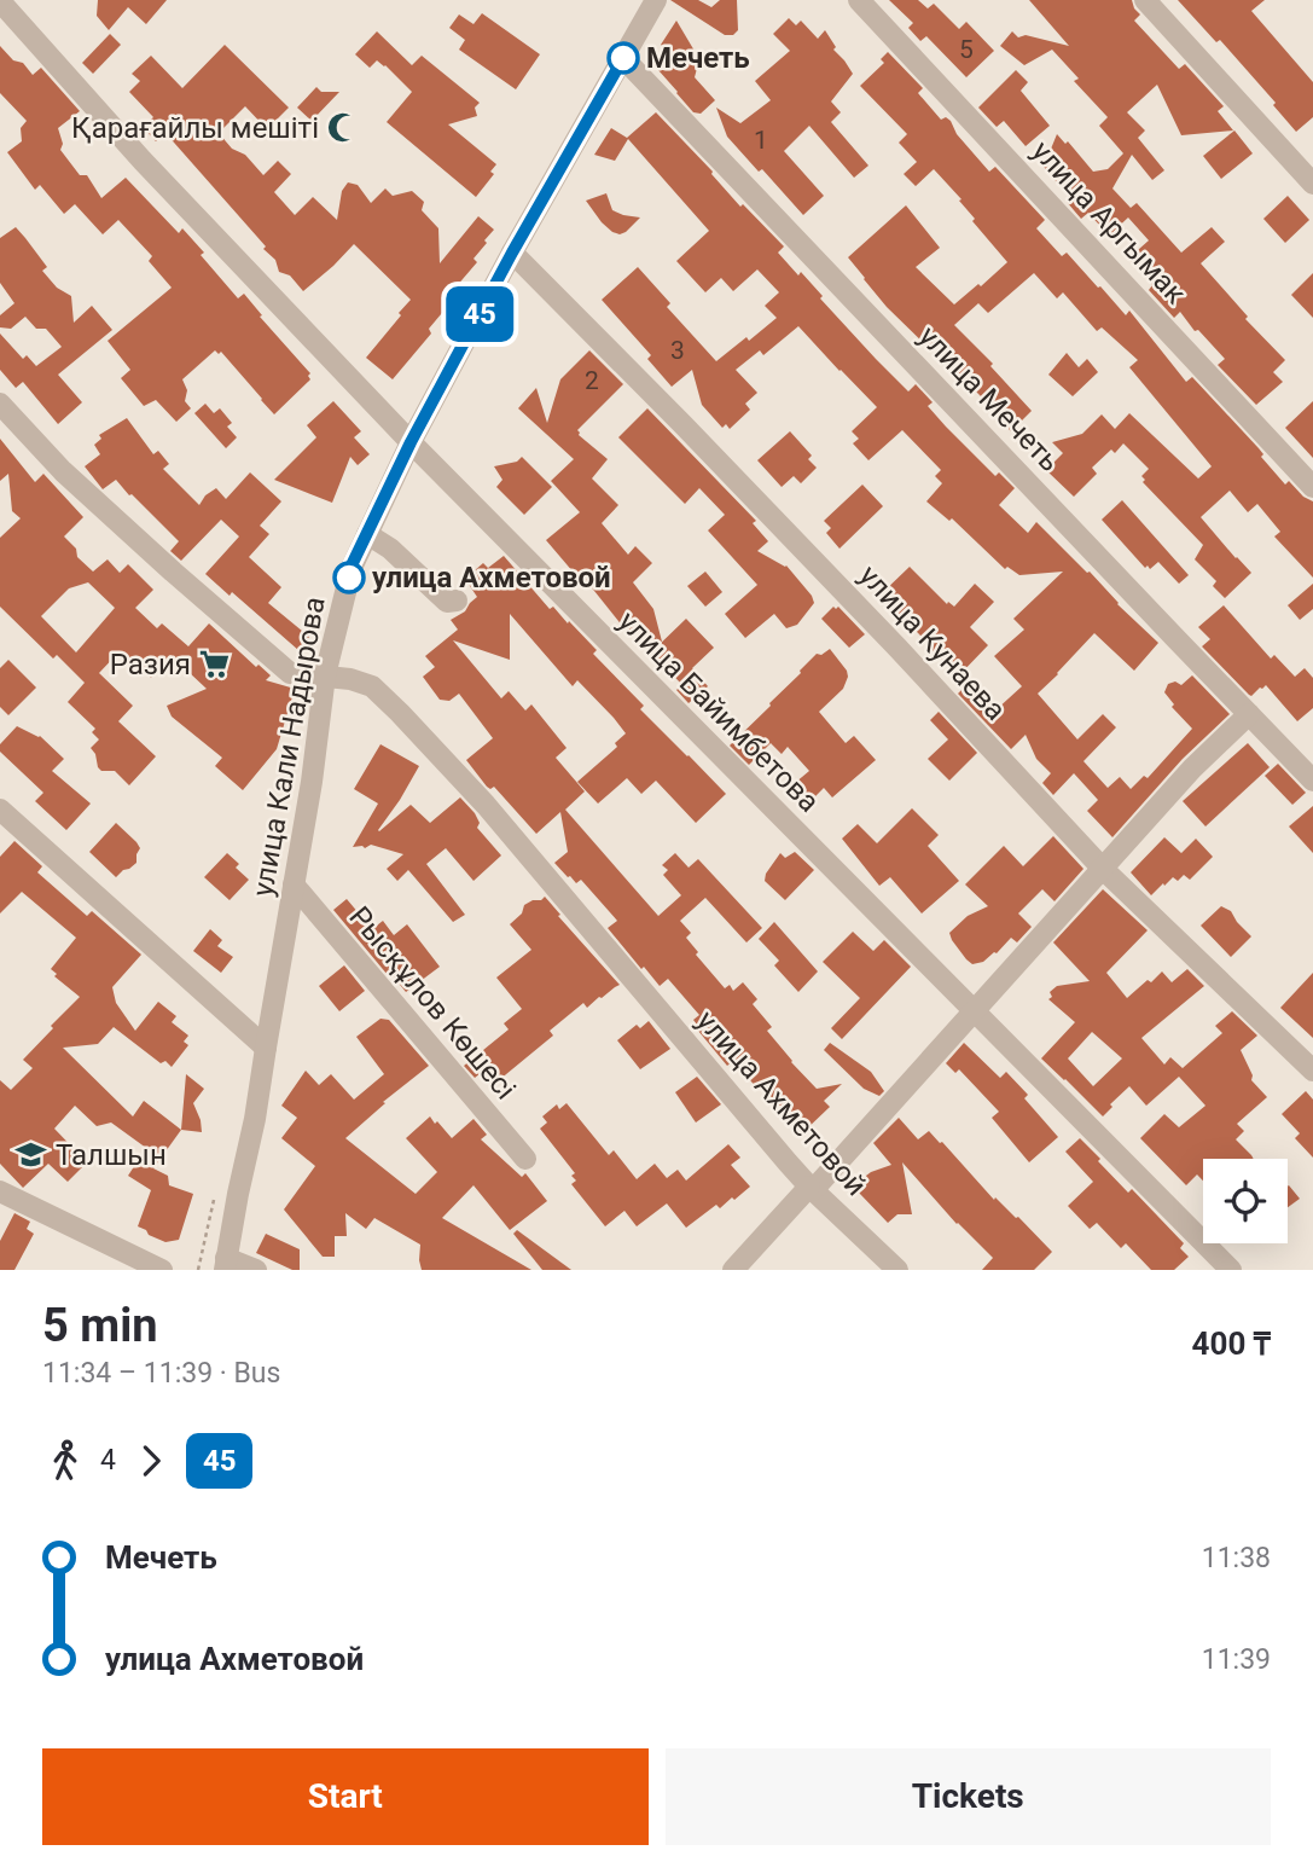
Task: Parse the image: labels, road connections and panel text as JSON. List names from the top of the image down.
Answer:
{
  "streets": {
    "street": [
      "улица Аргымак",
      "улица Мечеть",
      "улица Кунаева",
      "улица Байимбетова",
      "улица Кали Надырова",
      "Рысқұлов Көшесі",
      "улица Ахметовой"
    ]
  },
  "crossings": [
    ["улица Мечеть", "улица Кали Надырова"],
    ["улица Кунаева", "улица Кали Надырова"],
    ["улица Байимбетова", "улица Кали Надырова"],
    ["улица Кали Надырова", "Рысқұлов Көшесі"],
    ["улица Кали Надырова", "улица Ахметовой"]
  ],
  "places": {
    "other": ["Мечеть", "улица Ахметовой"],
    "mosque": ["Қарағайлы мешіті"],
    "supermarket": ["Разия"],
    "school or university": ["Талшын"]
  },
  "lines": ["bus line 45"],
  "house_numbers": [
    "5",
    "1",
    "3",
    "2"
  ],
  "page": {
    "on_map": "45",
    "heading": ["5 min", "11:34 – 11:39 · Bus", "400 ₸"],
    "legs": ["4", "45"],
    "list": [
      {
        "name": "Мечеть",
        "value": "11:38"
      },
      {
        "name": "улица Ахметовой",
        "value": "11:39"
      }
    ],
    "buttons": ["Start", "Tickets"]
  }
}
